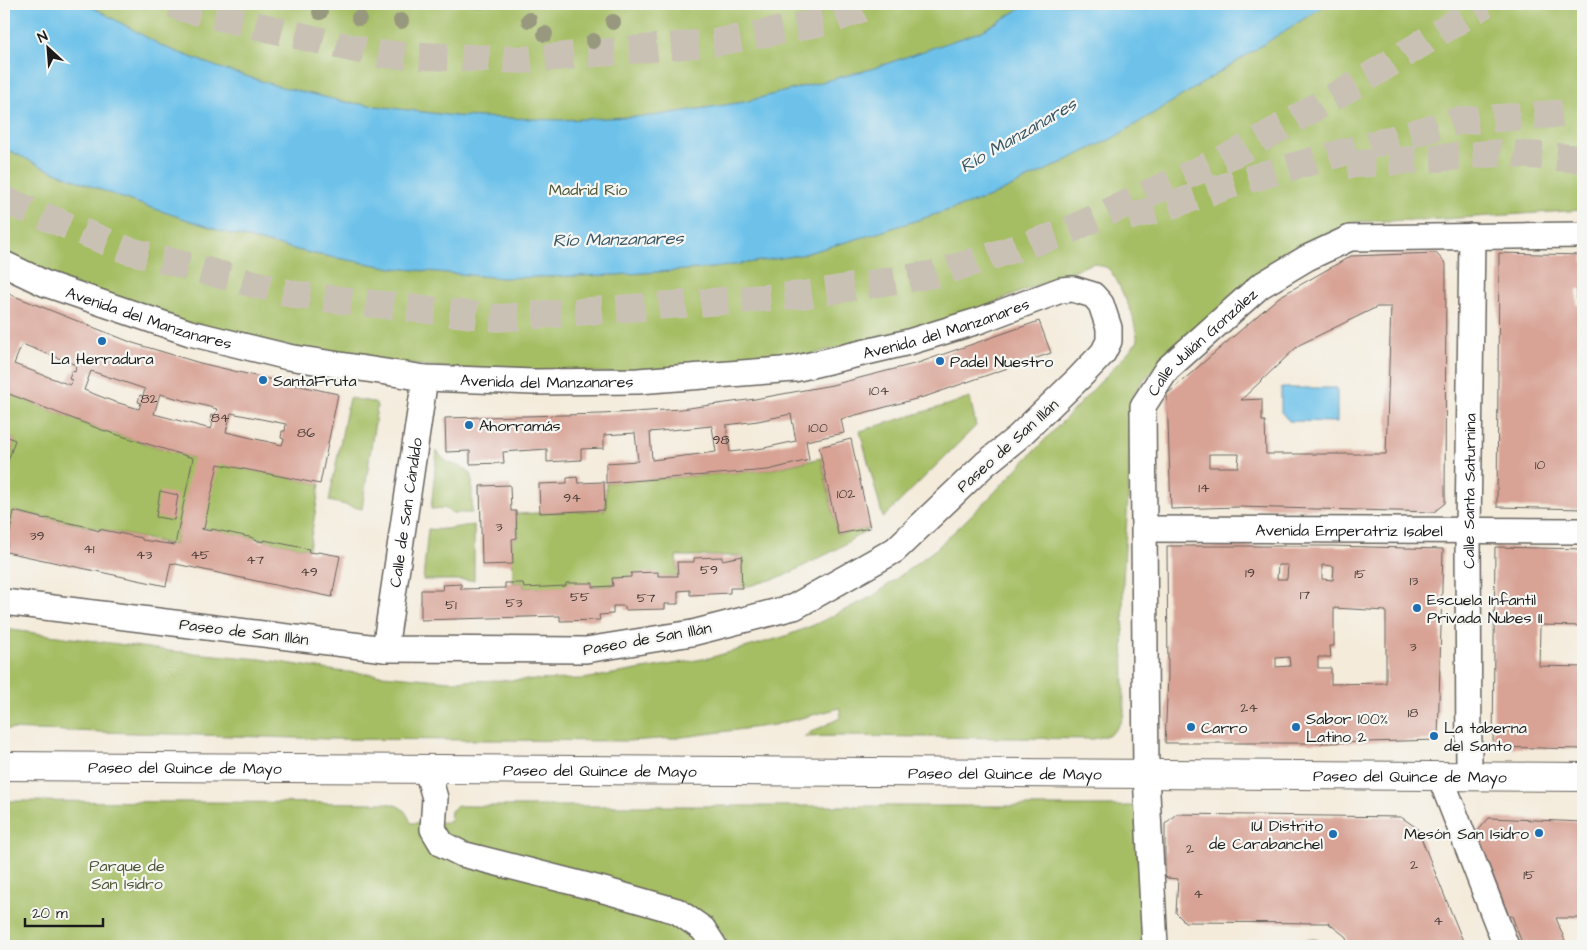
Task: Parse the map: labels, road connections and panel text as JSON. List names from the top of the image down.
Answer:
{
  "streets": {
    "street": [
      "Avenida del Manzanares",
      "Calle Julián González",
      "Paseo de San Illán",
      "Calle Santa Saturnina",
      "Calle de San Cándido",
      "Avenida Emperatriz Isabel",
      "Paseo del Quince de Mayo"
    ]
  },
  "crossings": [
    ["Avenida del Manzanares", "Paseo de San Illán"],
    ["Avenida del Manzanares", "Calle de San Cándido"],
    ["Calle Julián González", "Calle Santa Saturnina"],
    ["Calle Julián González", "Avenida Emperatriz Isabel"],
    ["Calle Julián González", "Paseo del Quince de Mayo"],
    ["Paseo de San Illán", "Calle de San Cándido"],
    ["Calle Santa Saturnina", "Avenida Emperatriz Isabel"],
    ["Calle Santa Saturnina", "Paseo del Quince de Mayo"]
  ],
  "water": ["Río Manzanares"],
  "parks": ["Madrid Río", "Parque de San Isidro"],
  "places": [
    "La Herradura",
    "Padel Nuestro",
    "SantaFruta",
    "Ahorramás",
    "Escuela Infantil Privada Nubes II",
    "Carro",
    "Sabor 100% Latino 2",
    "La taberna del Santo",
    "Mesón San Isidro",
    "IU Distrito de Carabanchel"
  ],
  "house_numbers": [
    "104",
    "82",
    "84",
    "100",
    "86",
    "98",
    "10",
    "14",
    "102",
    "94",
    "3",
    "39",
    "41",
    "43",
    "45",
    "47",
    "59",
    "49",
    "19",
    "15",
    "13",
    "17",
    "55",
    "57",
    "53",
    "51",
    "3",
    "24",
    "18",
    "2",
    "2",
    "15",
    "4",
    "4"
  ],
  "scale_bar": "20 m",
  "north": "top left"
}
